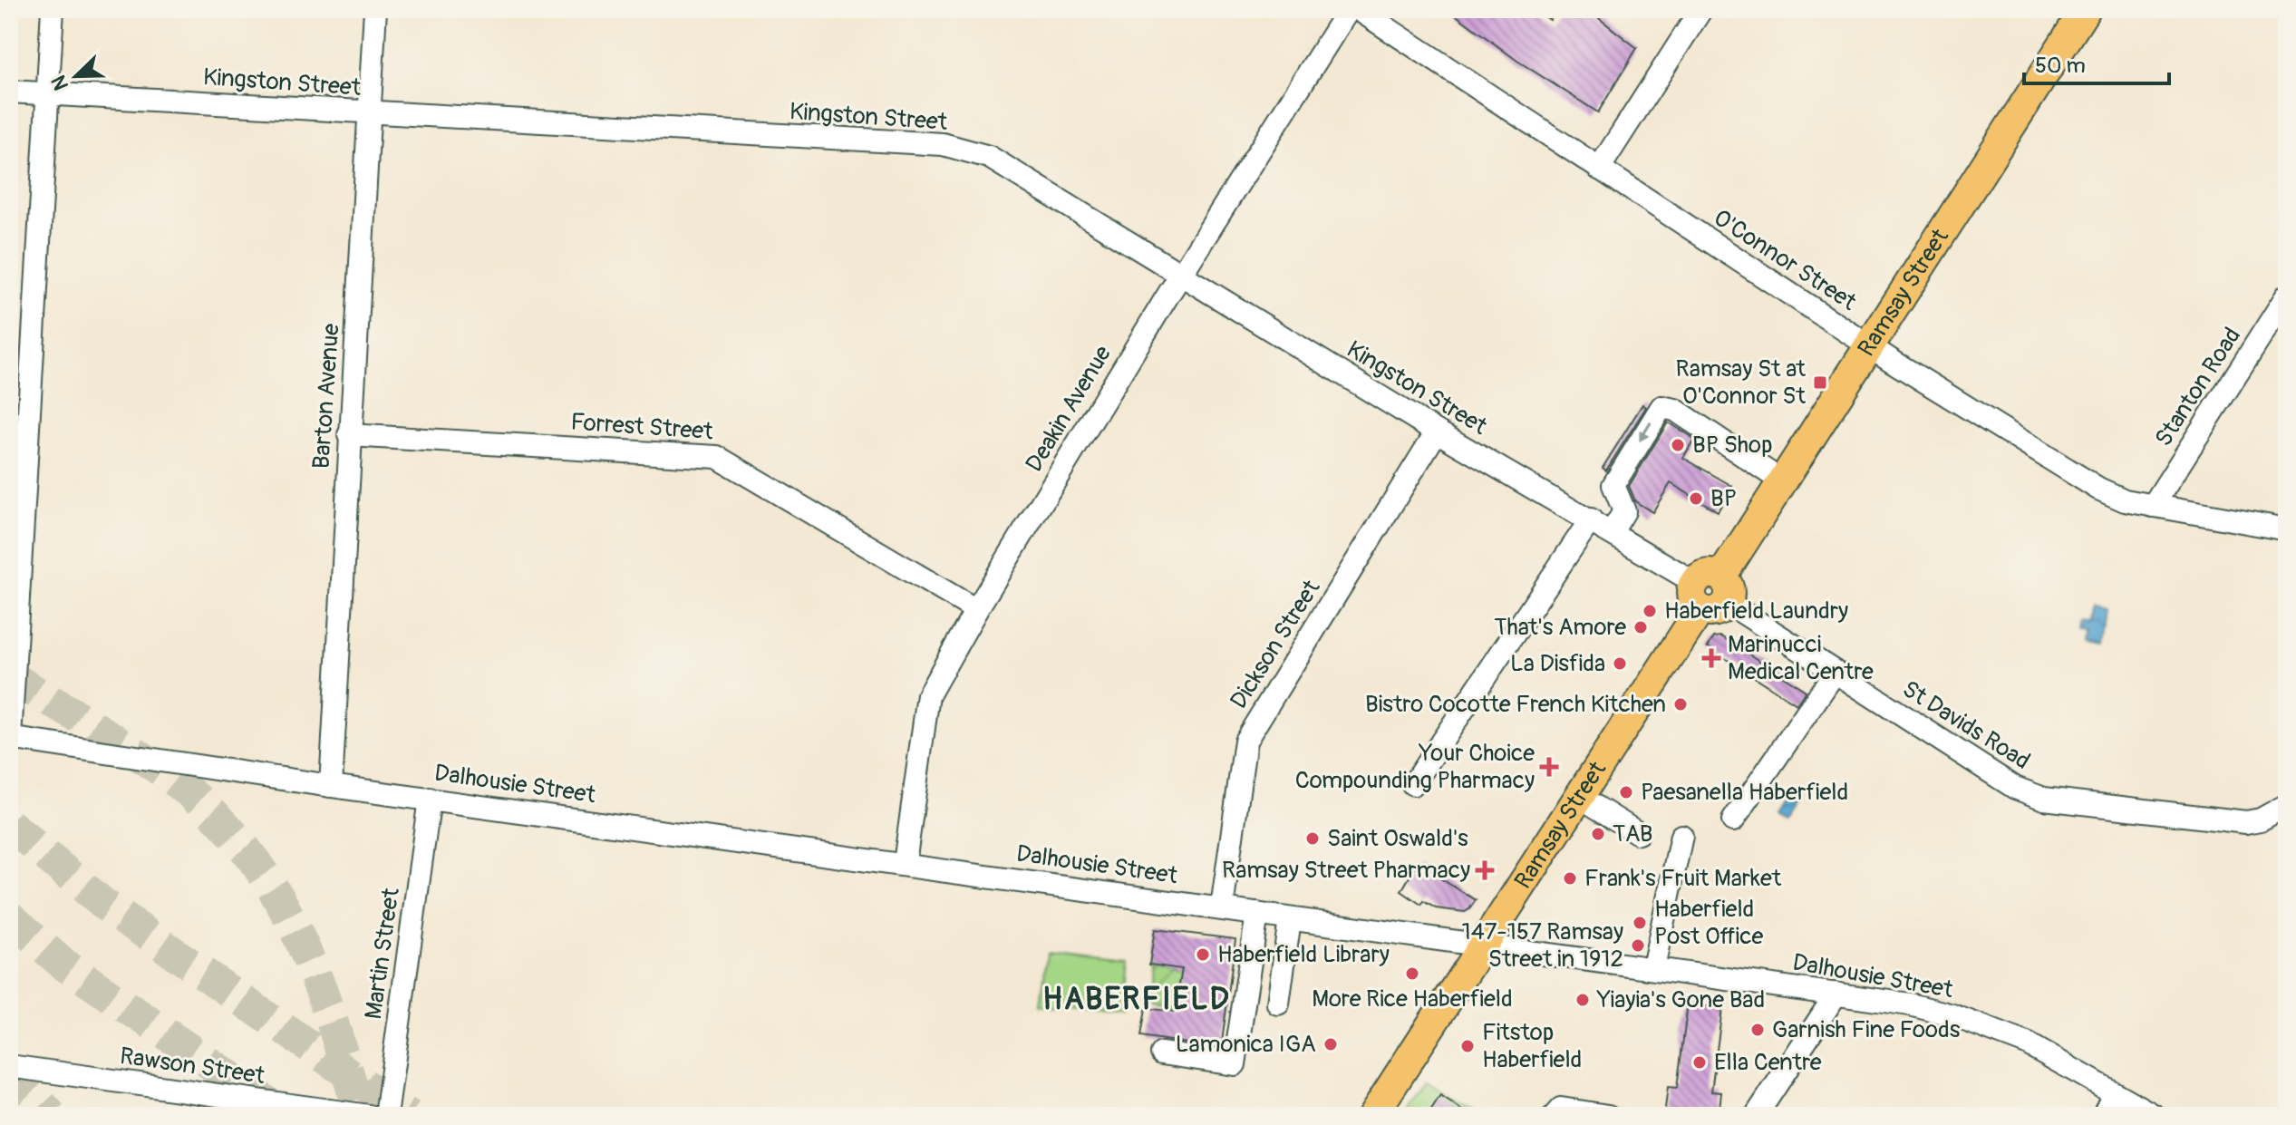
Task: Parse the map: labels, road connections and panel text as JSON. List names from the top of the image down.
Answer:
{
  "streets": {
    "main road": ["Ramsay Street"],
    "street": [
      "Kingston Street",
      "O'Connor Street",
      "Stanton Road",
      "Barton Avenue",
      "Deakin Avenue",
      "Forrest Street",
      "Dickson Street",
      "St Davids Road",
      "Dalhousie Street",
      "Martin Street",
      "Rawson Street"
    ]
  },
  "crossings": [
    ["Kingston Street", "Ramsay Street"],
    ["Kingston Street", "Barton Avenue"],
    ["Kingston Street", "Deakin Avenue"],
    ["Kingston Street", "Dickson Street"],
    ["Kingston Street", "St Davids Road"],
    ["O'Connor Street", "Ramsay Street"],
    ["O'Connor Street", "Stanton Road"],
    ["Ramsay Street", "St Davids Road"],
    ["Ramsay Street", "Dalhousie Street"],
    ["Barton Avenue", "Forrest Street"],
    ["Barton Avenue", "Dalhousie Street"],
    ["Deakin Avenue", "Forrest Street"],
    ["Deakin Avenue", "Dalhousie Street"],
    ["Dickson Street", "Dalhousie Street"],
    ["Dalhousie Street", "Martin Street"]
  ],
  "districts": ["HABERFIELD"],
  "places": {
    "transit": ["Ramsay St at O'Connor St"],
    "other": [
      "BP Shop",
      "BP",
      "Haberfield Laundry",
      "That's Amore",
      "La Disfida",
      "Bistro Cocotte French Kitchen",
      "Paesanella Haberfield",
      "TAB",
      "Saint Oswald's",
      "Frank's Fruit Market",
      "Haberfield Post Office",
      "147-157 Ramsay Street in 1912",
      "Haberfield Library",
      "More Rice Haberfield",
      "Yiayia's Gone Bad",
      "Garnish Fine Foods",
      "Lamonica IGA",
      "Fitstop Haberfield",
      "Ella Centre"
    ],
    "health": ["Marinucci Medical Centre", "Your Choice Compounding Pharmacy", "Ramsay Street Pharmacy"]
  },
  "scale_bar": "50 m",
  "north": "bottom left"
}
